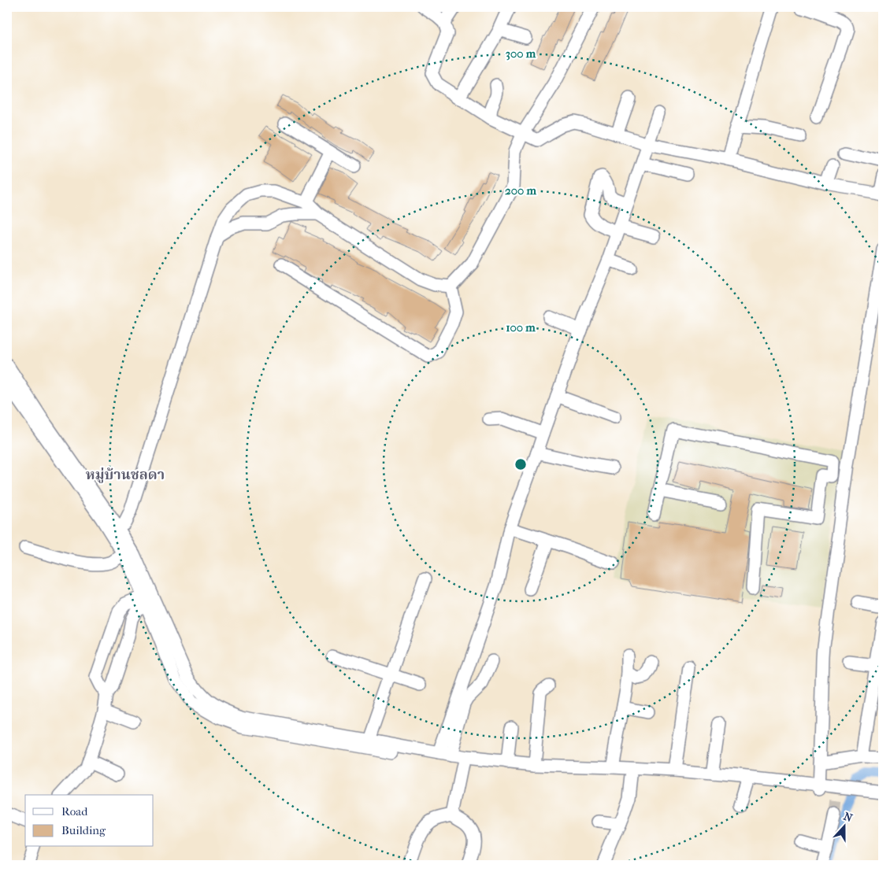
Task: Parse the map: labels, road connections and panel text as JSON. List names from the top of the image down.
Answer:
{
  "districts": ["หมู่บ้านชลดา"],
  "legend": ["Road", "Building"],
  "north": "top",
  "rings": ["300 m", "200 m", "100 m"]
}
